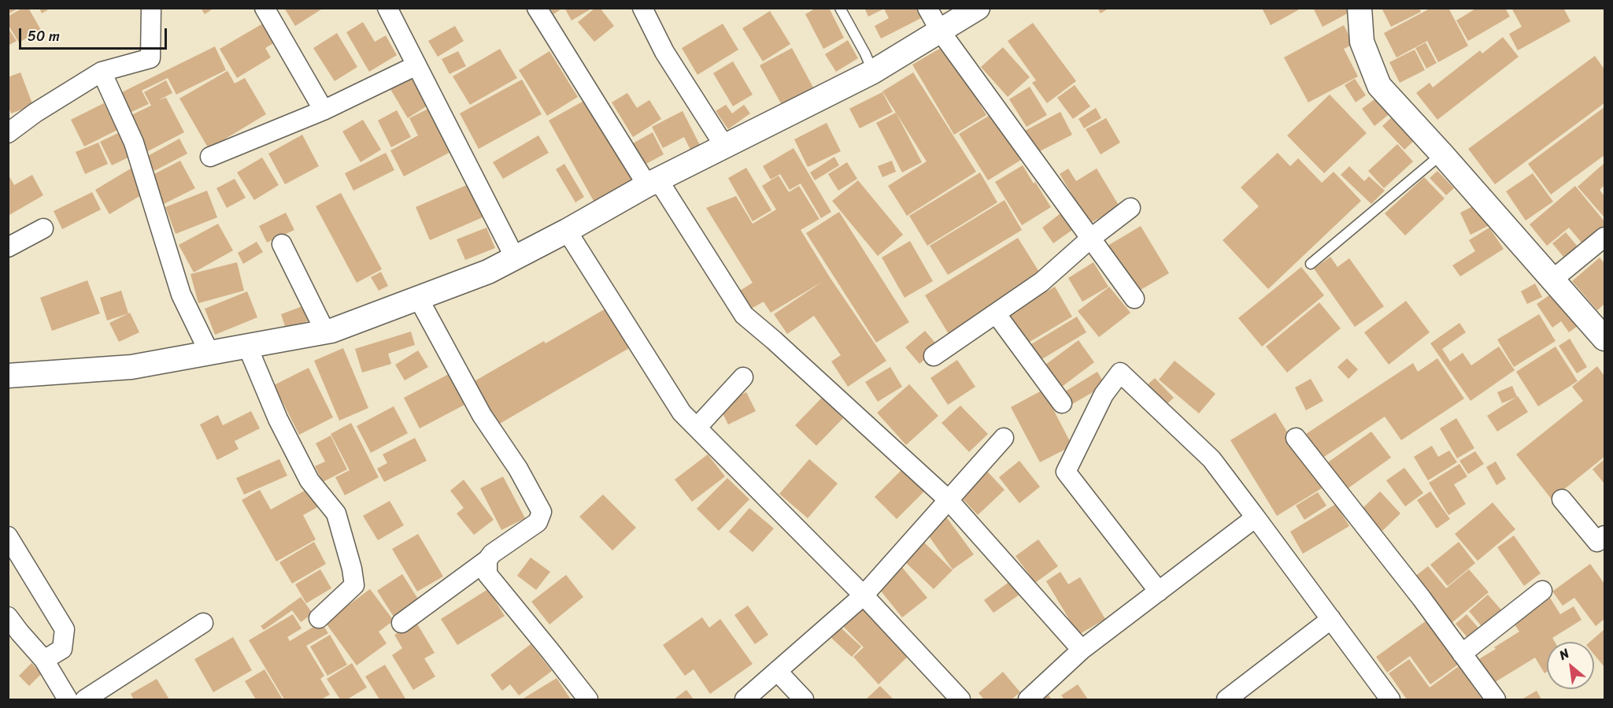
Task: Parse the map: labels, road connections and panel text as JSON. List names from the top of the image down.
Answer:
{
  "scale_bar": "50 m",
  "north": "top left"
}
